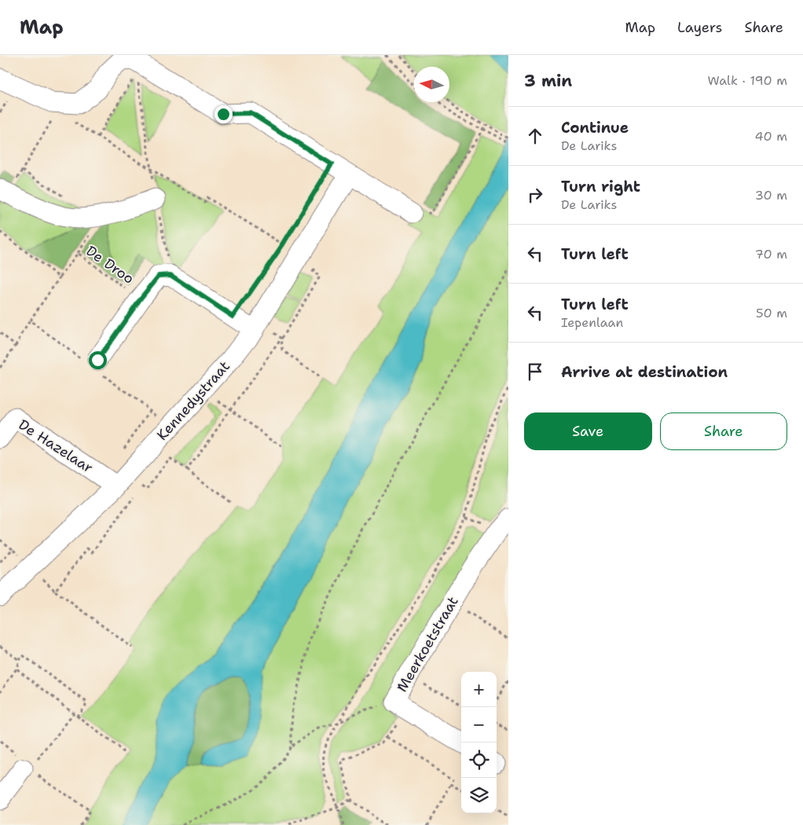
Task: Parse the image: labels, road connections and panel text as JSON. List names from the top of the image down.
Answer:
{
  "streets": {
    "street": ["Kennedystraat", "De Hazelaar", "Meerkoetstraat"],
    "path": ["De Droo"]
  },
  "crossings": [
    ["Kennedystraat", "De Hazelaar"]
  ],
  "north": "left",
  "page": {
    "header": "Map",
    "nav": ["Map", "Layers", "Share"],
    "heading": ["3 min", "Walk · 190 m"],
    "list": [
      ["Continue", "De Lariks", "40 m"],
      ["Turn right", "De Lariks", "30 m"],
      ["Turn left", "70 m"],
      ["Turn left", "Iepenlaan", "50 m"],
      "Arrive at destination"
    ],
    "buttons": ["Save", "Share"],
    "map_buttons": ["+", "−"]
  }
}
